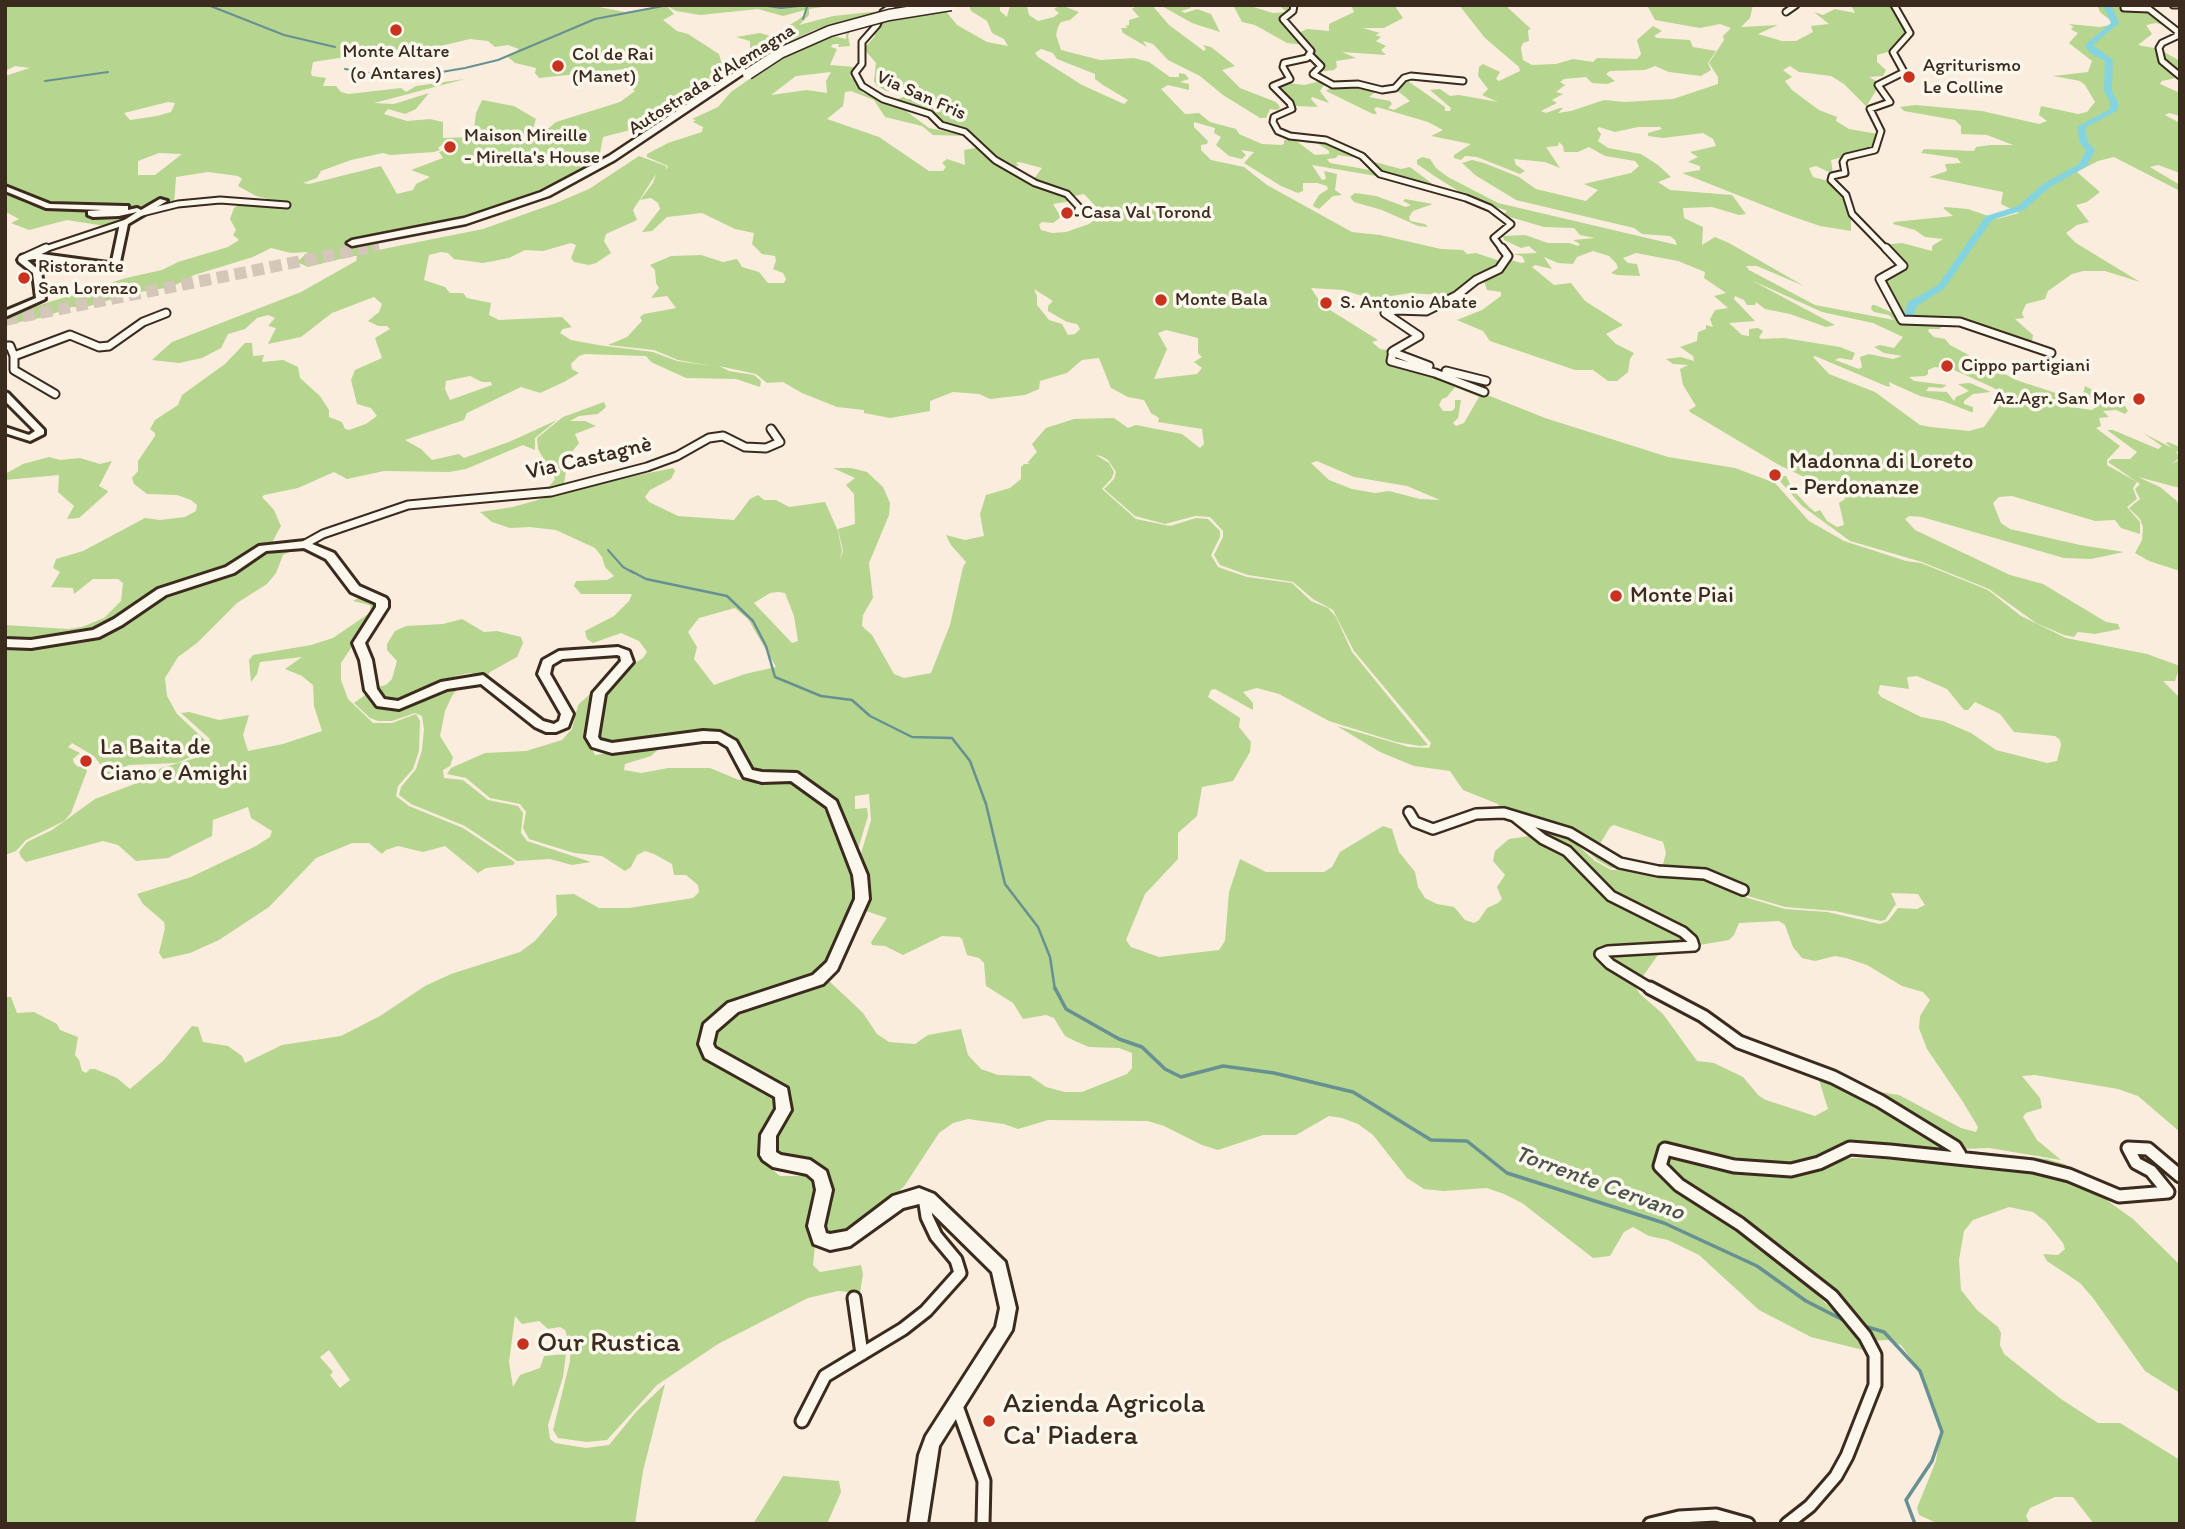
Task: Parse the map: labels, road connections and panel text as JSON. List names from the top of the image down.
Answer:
{
  "streets": {
    "highway": ["Autostrada d'Alemagna"],
    "street": ["Via San Fris", "Via Castagnè"]
  },
  "water": ["Torrente Cervano"],
  "places": [
    "Monte Altare (o Antares)",
    "Col de Rai (Manet)",
    "Agriturismo Le Colline",
    "Maison Mireille - Mirella's House",
    "Casa Val Torond",
    "Ristorante San Lorenzo",
    "Monte Bala",
    "S. Antonio Abate",
    "Cippo partigiani",
    "Az.Agr. San Mor",
    "Madonna di Loreto - Perdonanze",
    "Monte Piai",
    "La Baita de Ciano e Amighi",
    "Our Rustica",
    "Azienda Agricola Ca' Piadera"
  ]
}
